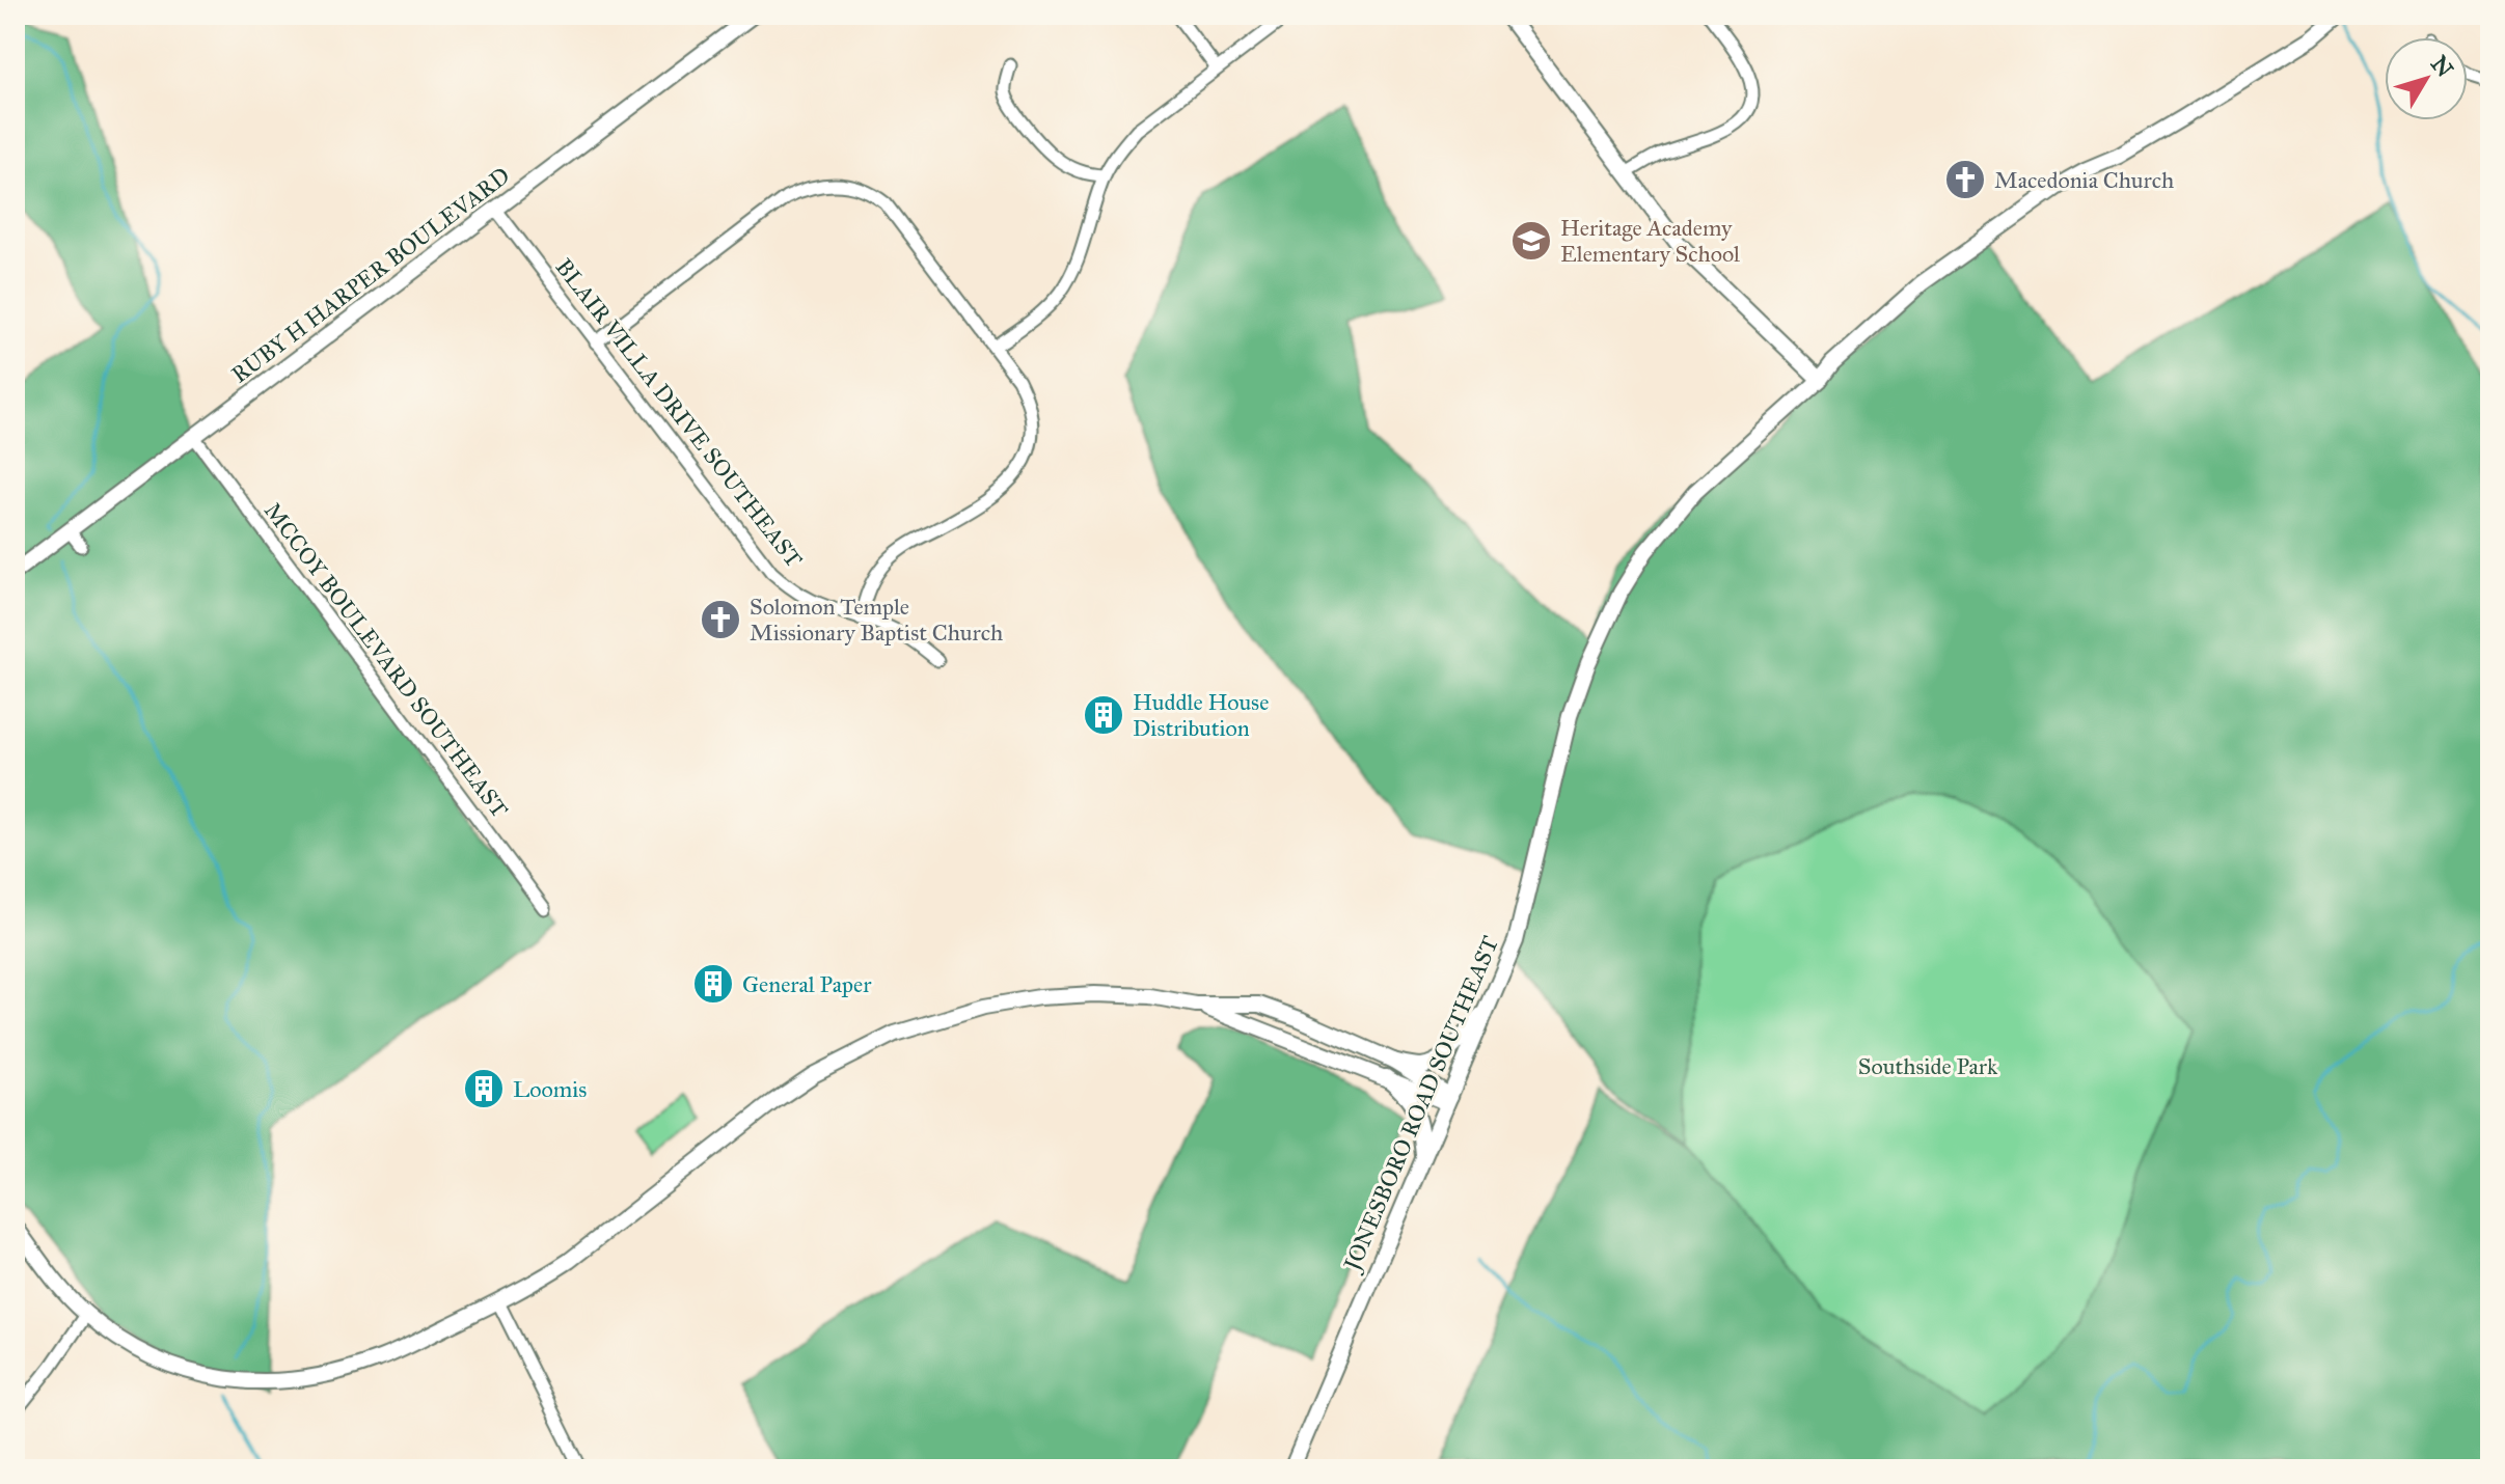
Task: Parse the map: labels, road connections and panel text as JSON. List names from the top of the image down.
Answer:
{
  "streets": {
    "street": [
      "RUBY H HARPER BOULEVARD",
      "BLAIR VILLA DRIVE SOUTHEAST",
      "MCCOY BOULEVARD SOUTHEAST",
      "JONESBORO ROAD SOUTHEAST"
    ]
  },
  "crossings": [
    ["RUBY H HARPER BOULEVARD", "BLAIR VILLA DRIVE SOUTHEAST"],
    ["RUBY H HARPER BOULEVARD", "MCCOY BOULEVARD SOUTHEAST"]
  ],
  "parks": ["Southside Park"],
  "places": {
    "church": ["Macedonia Church", "Solomon Temple Missionary Baptist Church"],
    "school or university": ["Heritage Academy Elementary School"],
    "building": ["Huddle House Distribution", "General Paper", "Loomis"]
  },
  "north": "top right"
}
